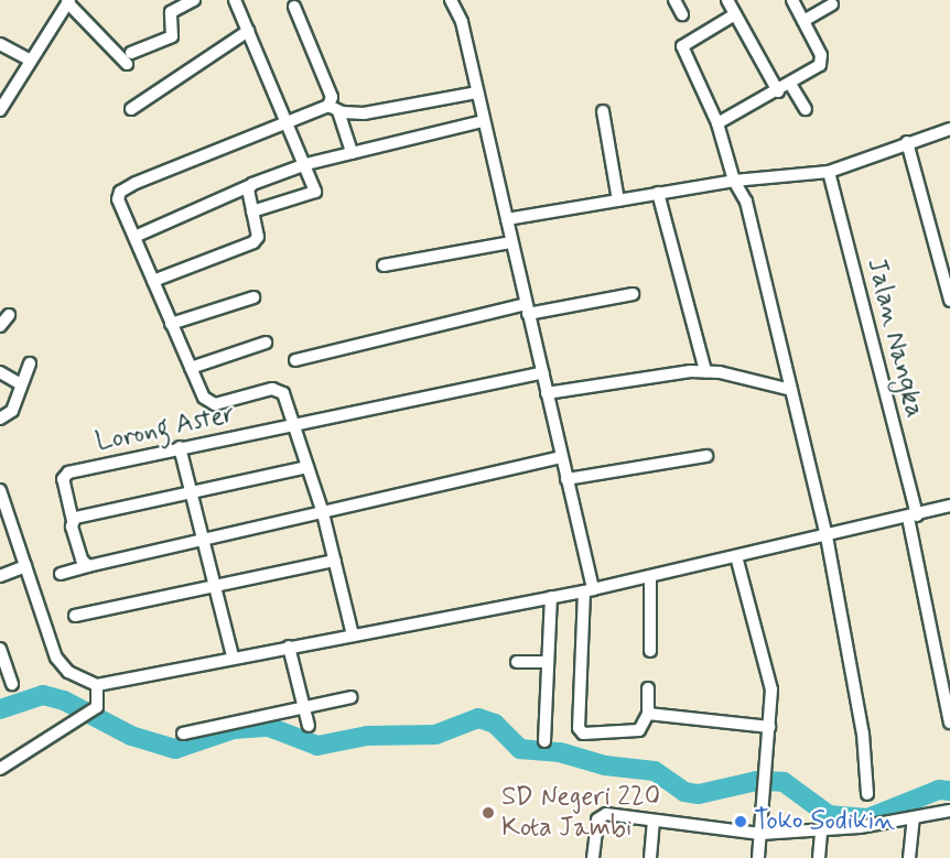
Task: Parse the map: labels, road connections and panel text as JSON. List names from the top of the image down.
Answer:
{
  "streets": {
    "street": ["Jalan Nangka", "Lorong Aster"]
  },
  "places": ["SD Negeri 220 Kota Jambi", "Toko Sodikin"]
}
